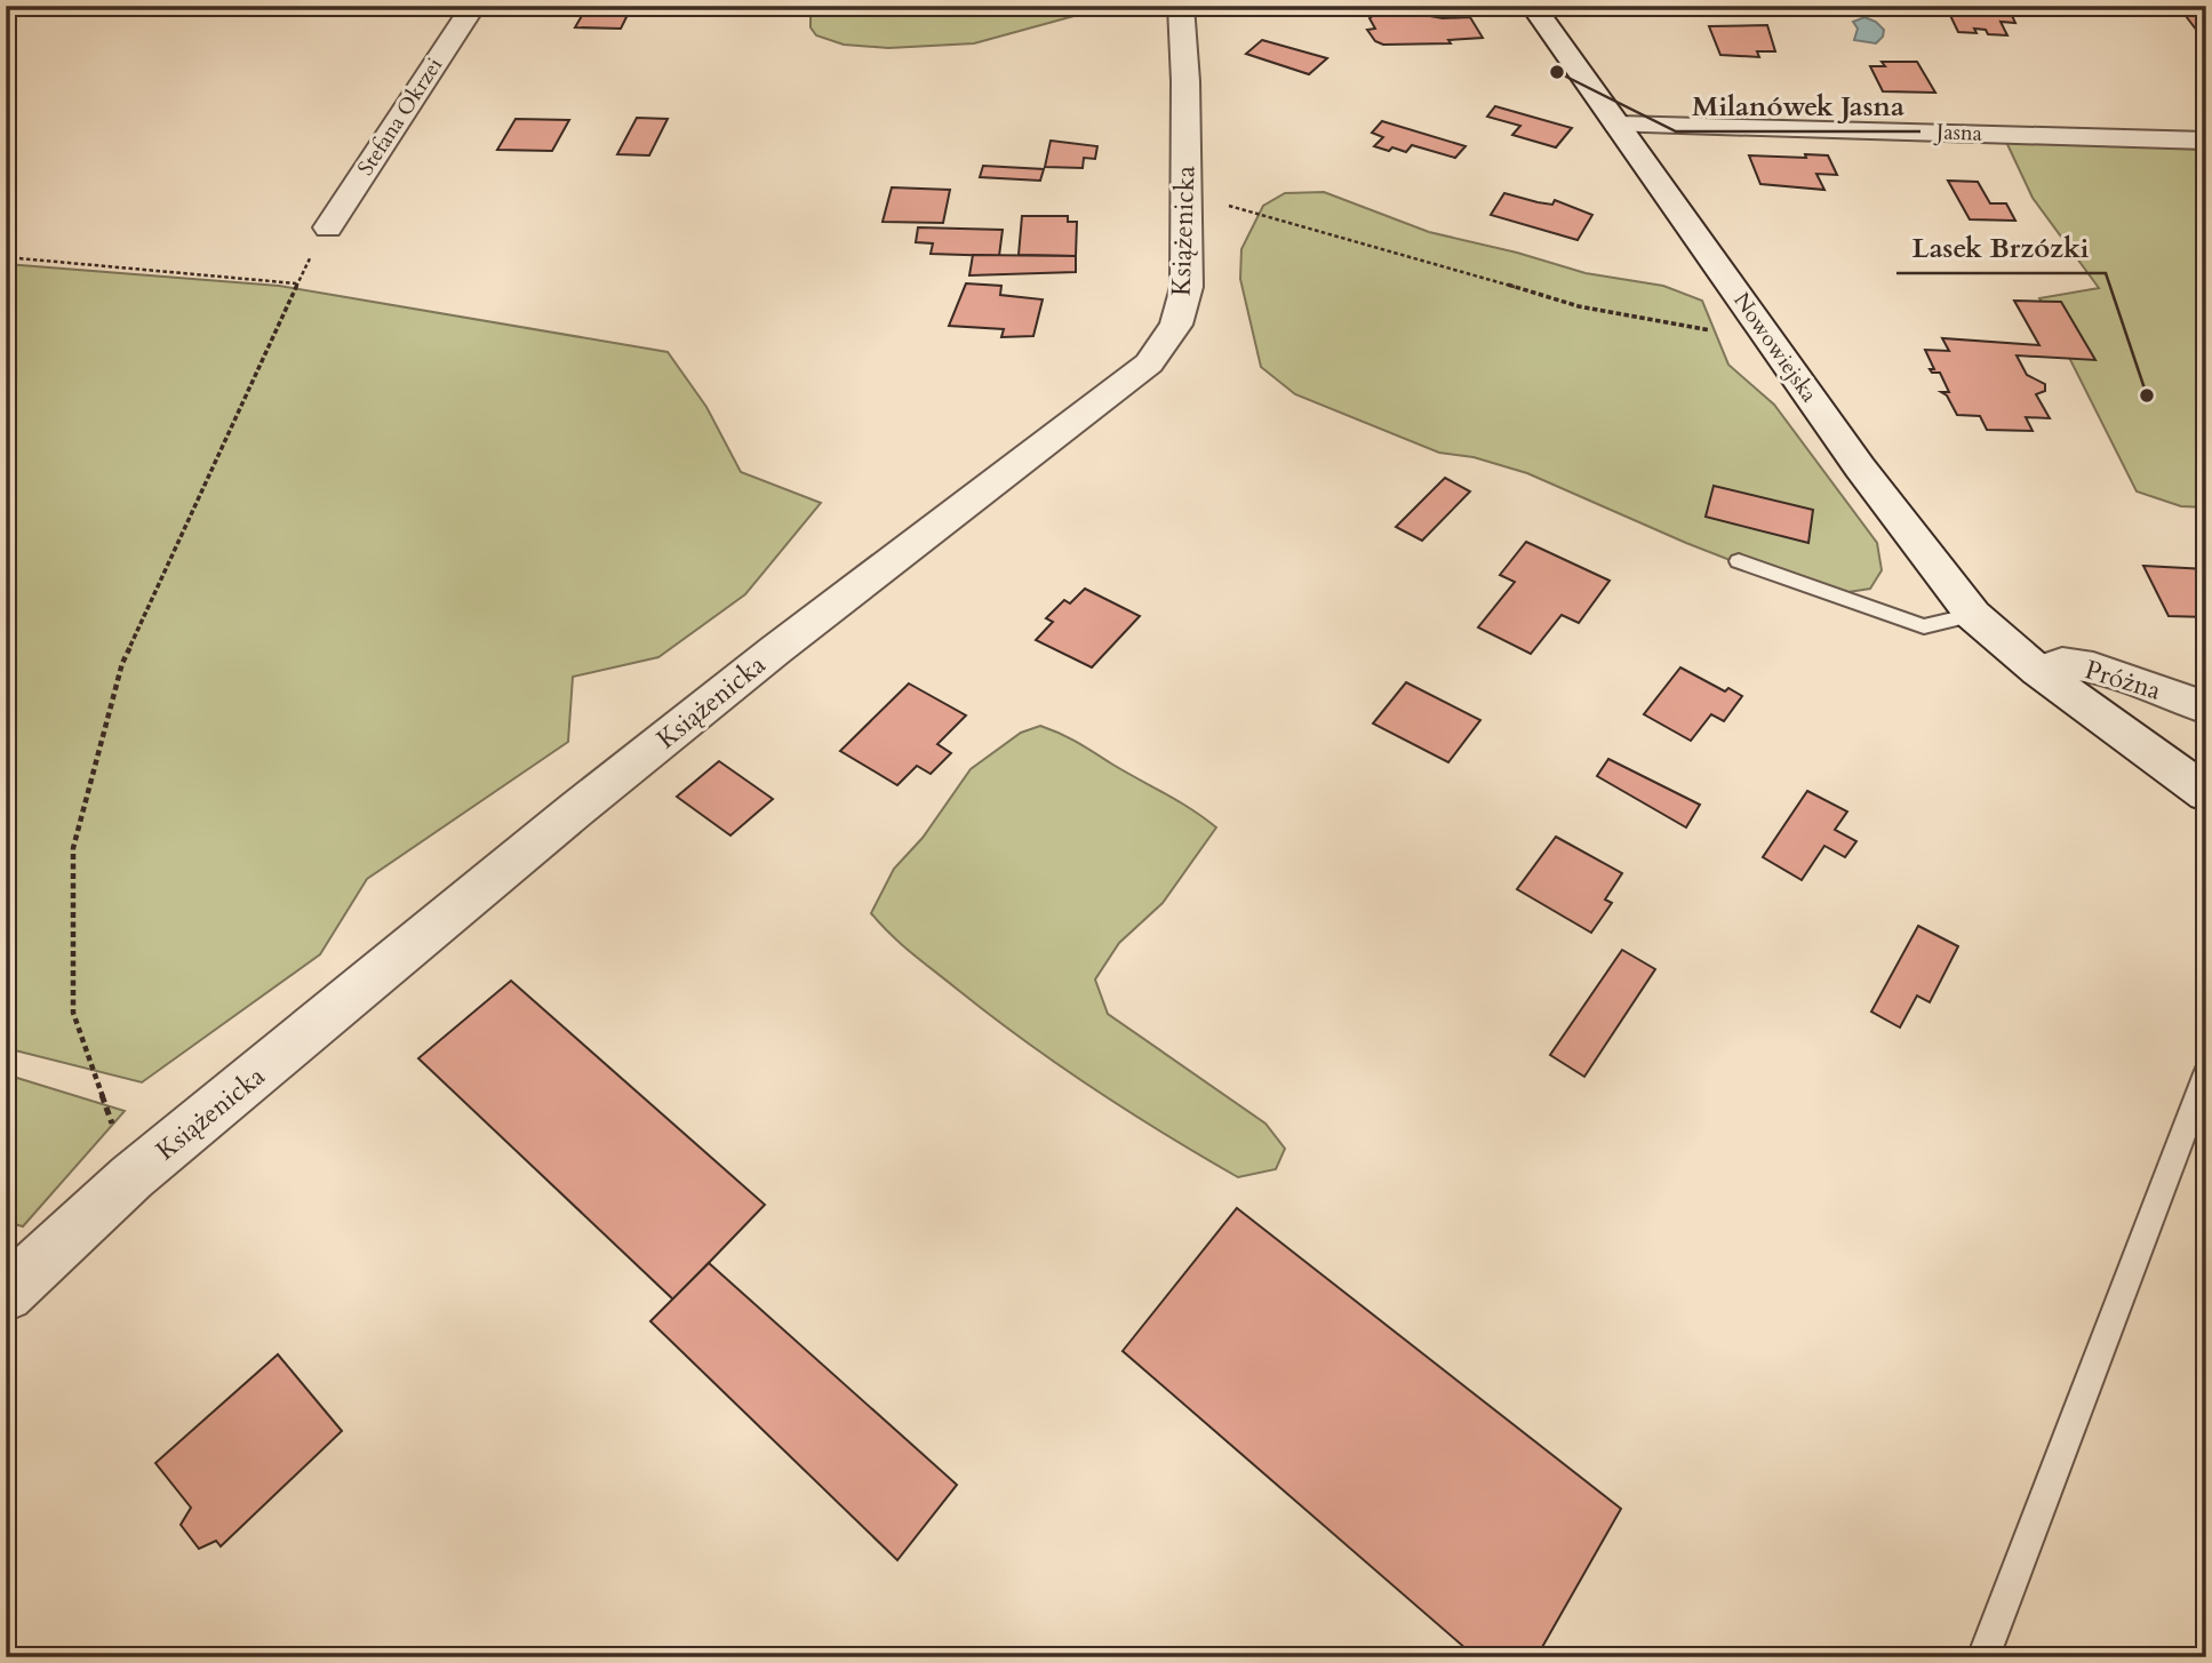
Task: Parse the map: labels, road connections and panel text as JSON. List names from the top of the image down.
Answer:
{
  "streets": {
    "street": [
      "Stefana Okrzei",
      "Jasna",
      "Książenicka",
      "Nowowiejska",
      "Próżna"
    ]
  },
  "crossings": [
    ["Jasna", "Nowowiejska"],
    ["Nowowiejska", "Próżna"]
  ],
  "places": ["Milanówek Jasna", "Lasek Brzózki"]
}
